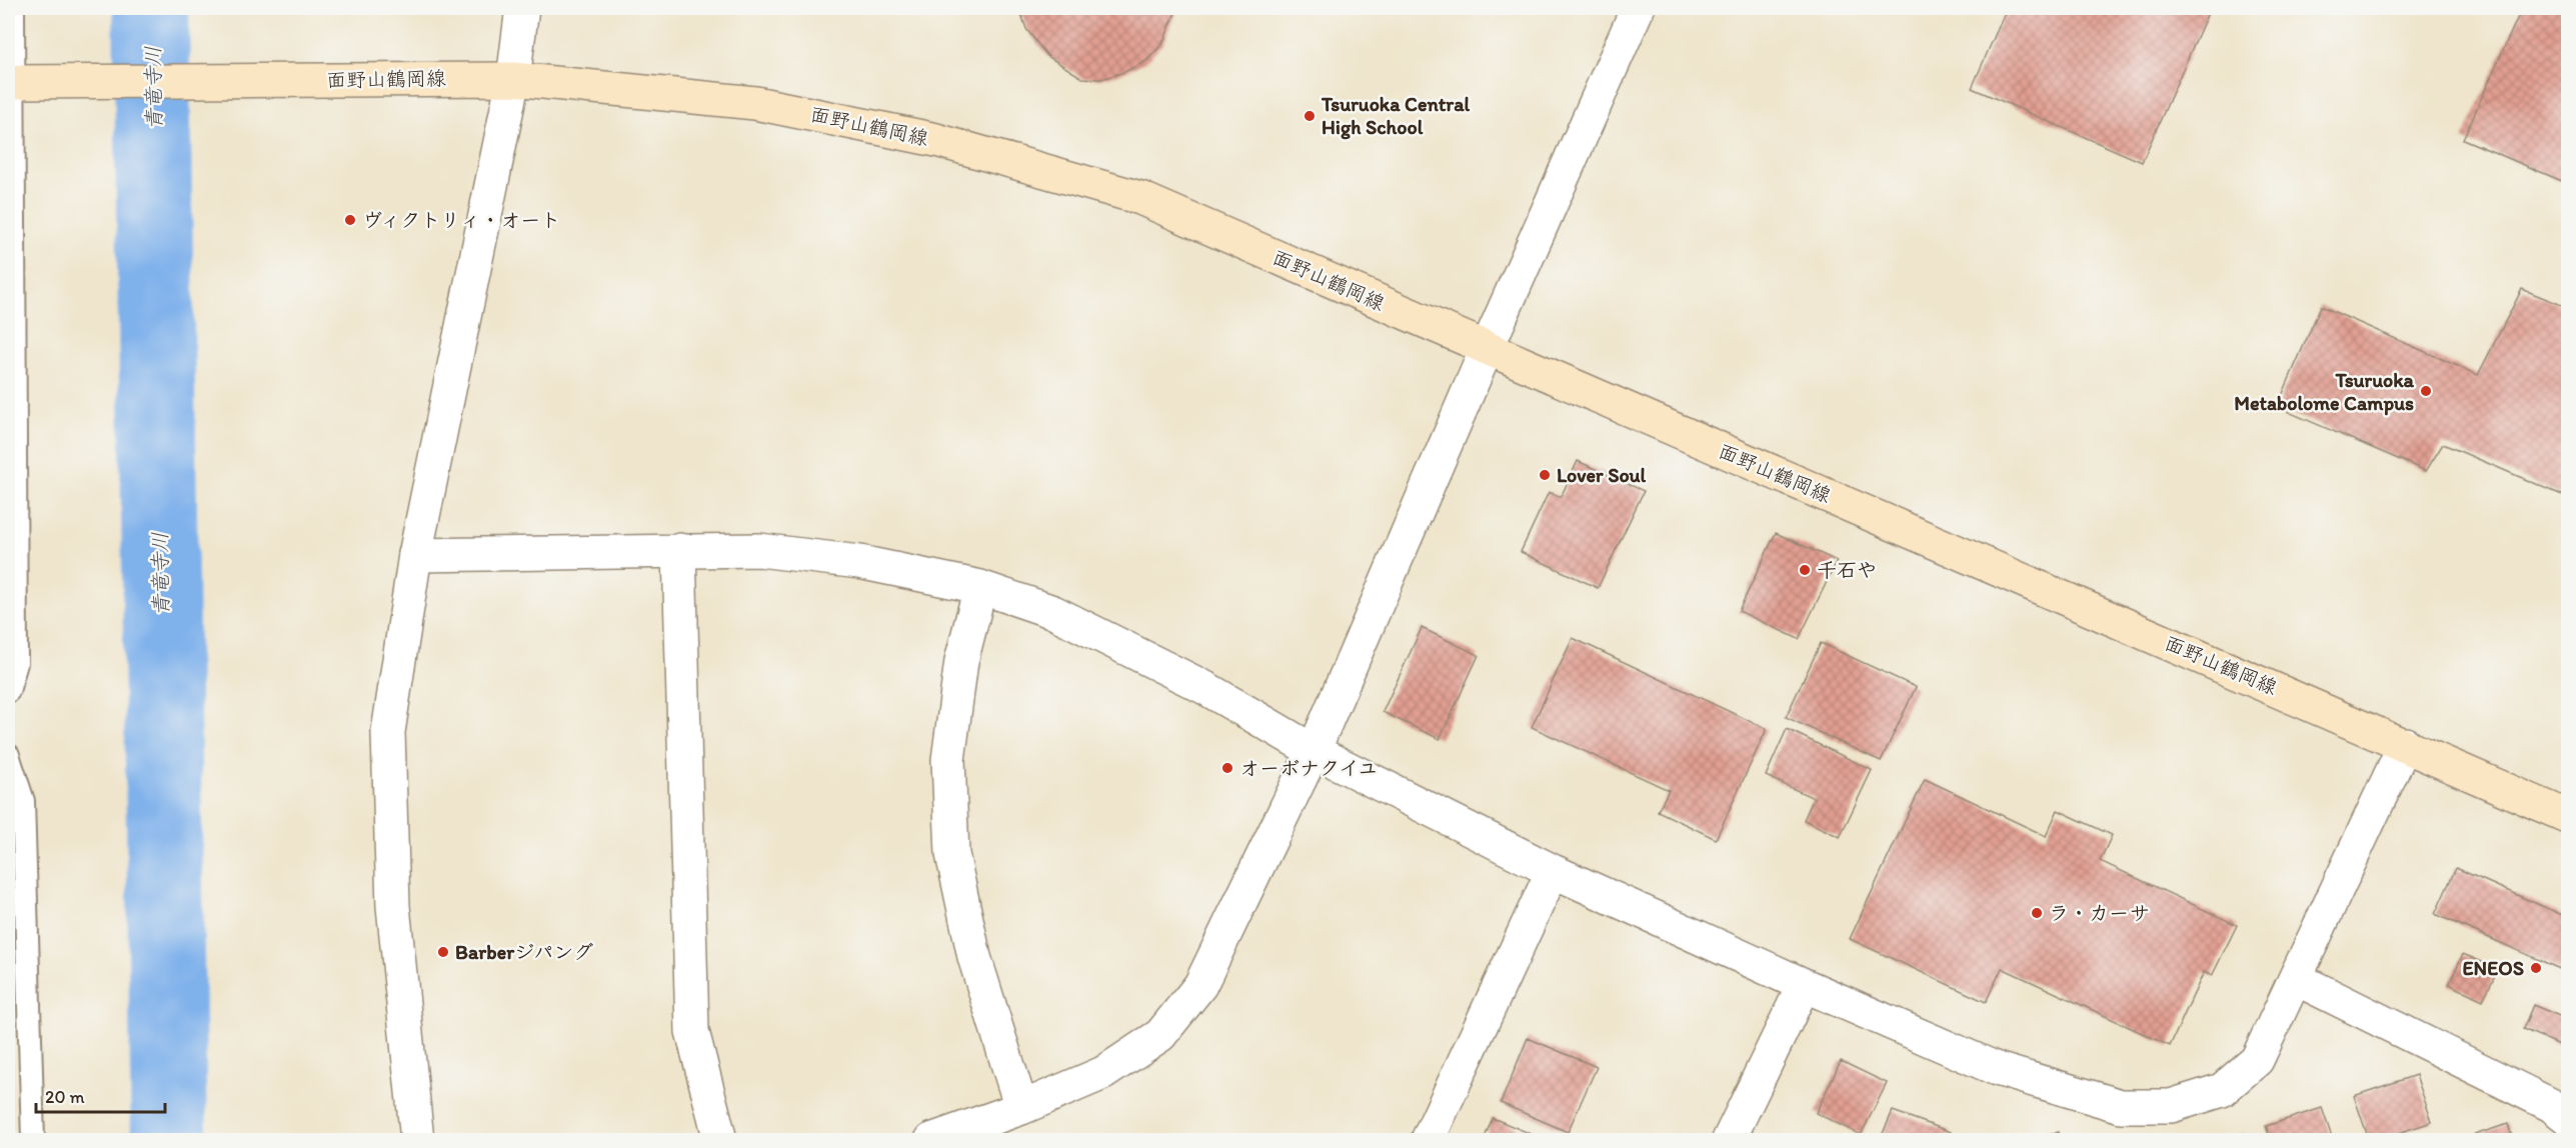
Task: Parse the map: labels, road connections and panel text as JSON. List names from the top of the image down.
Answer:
{
  "streets": {
    "main road": ["面野山鶴岡線"]
  },
  "water": ["青竜寺川"],
  "places": [
    "Tsuruoka Central High School",
    "ヴィクトリィ・オート",
    "Tsuruoka Metabolome Campus",
    "Lover Soul",
    "千石や",
    "オーボナクイユ",
    "ラ・カーサ",
    "Barberジパング",
    "ENEOS"
  ],
  "scale_bar": "20 m"
}
